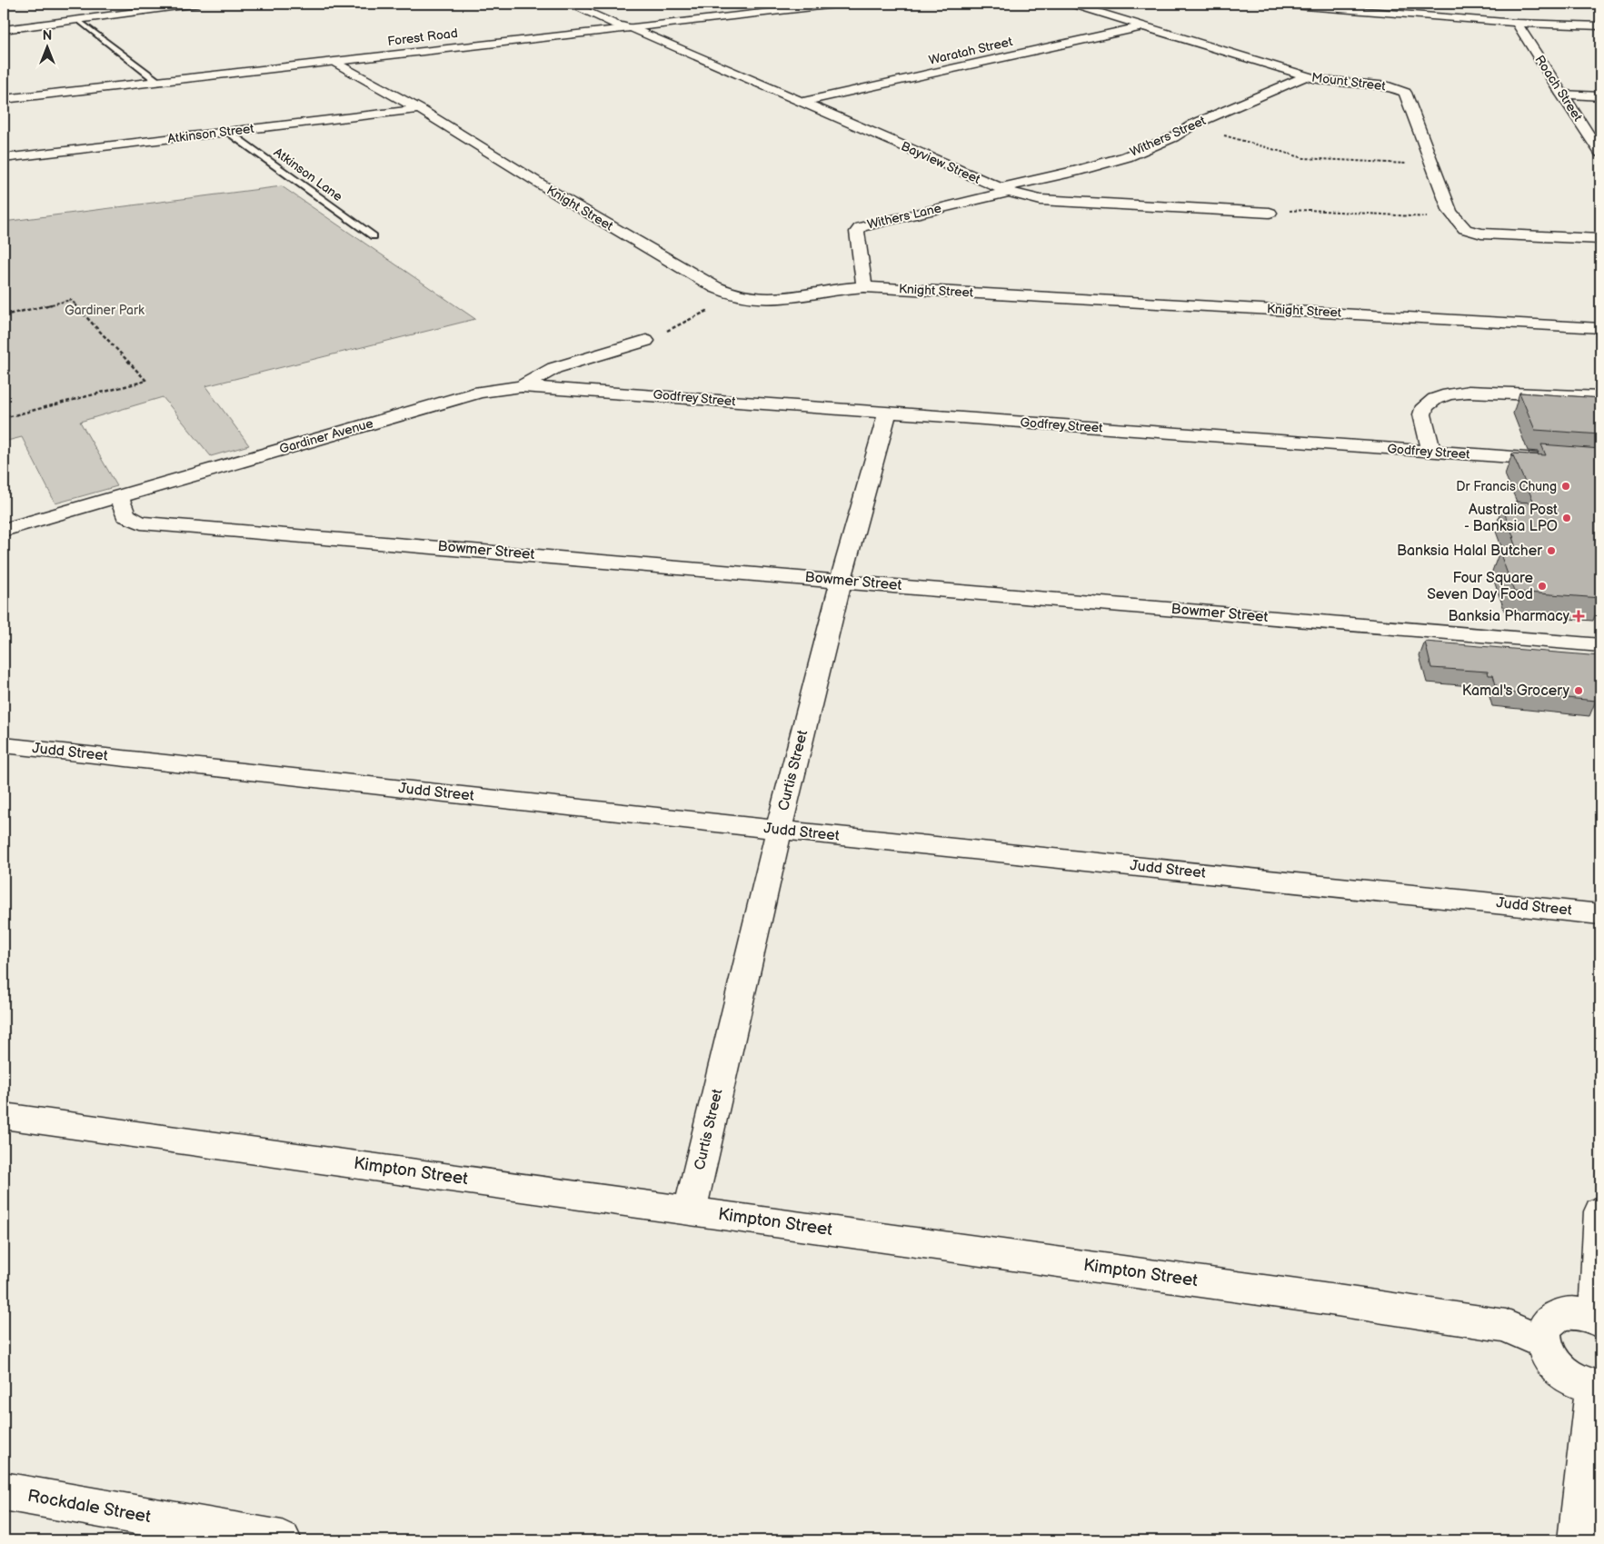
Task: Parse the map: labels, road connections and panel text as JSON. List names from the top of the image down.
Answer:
{
  "streets": {
    "street": [
      "Forest Road",
      "Waratah Street",
      "Mount Street",
      "Roach Street",
      "Atkinson Street",
      "Withers Street",
      "Bayview Street",
      "Knight Street",
      "Withers Lane",
      "Godfrey Street",
      "Gardiner Avenue",
      "Bowmer Street",
      "Judd Street",
      "Curtis Street",
      "Kimpton Street",
      "Rockdale Street"
    ],
    "lane": ["Atkinson Lane"]
  },
  "crossings": [
    ["Forest Road", "Bayview Street"],
    ["Forest Road", "Knight Street"],
    ["Waratah Street", "Mount Street"],
    ["Waratah Street", "Bayview Street"],
    ["Mount Street", "Withers Street"],
    ["Atkinson Street", "Atkinson Lane"],
    ["Atkinson Street", "Knight Street"],
    ["Withers Street", "Bayview Street"],
    ["Withers Street", "Withers Lane"],
    ["Bayview Street", "Withers Lane"],
    ["Knight Street", "Withers Lane"],
    ["Godfrey Street", "Gardiner Avenue"],
    ["Godfrey Street", "Curtis Street"],
    ["Gardiner Avenue", "Bowmer Street"],
    ["Bowmer Street", "Curtis Street"],
    ["Judd Street", "Curtis Street"],
    ["Curtis Street", "Kimpton Street"]
  ],
  "parks": ["Gardiner Park"],
  "places": {
    "other": [
      "Dr Francis Chung",
      "Australia Post - Banksia LPO",
      "Banksia Halal Butcher",
      "Four Square Seven Day Food",
      "Kamal's Grocery"
    ],
    "health": ["Banksia Pharmacy"]
  },
  "north": "top"
}
